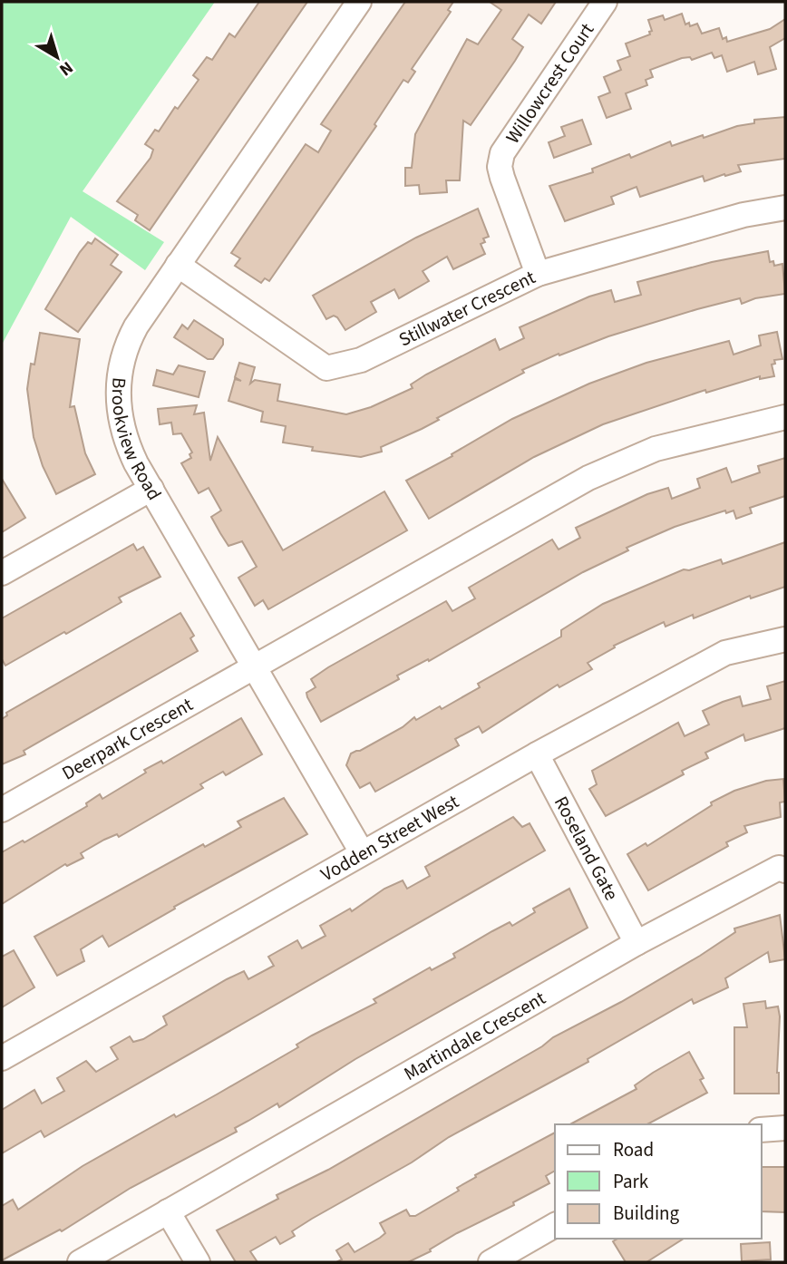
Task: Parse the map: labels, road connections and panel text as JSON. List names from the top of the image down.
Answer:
{
  "streets": {
    "street": [
      "Willowcrest Court",
      "Stillwater Crescent",
      "Brookview Road",
      "Deerpark Crescent",
      "Vodden Street West",
      "Roseland Gate",
      "Martindale Crescent"
    ]
  },
  "crossings": [
    ["Willowcrest Court", "Stillwater Crescent"],
    ["Stillwater Crescent", "Brookview Road"],
    ["Brookview Road", "Deerpark Crescent"],
    ["Brookview Road", "Vodden Street West"],
    ["Vodden Street West", "Roseland Gate"],
    ["Roseland Gate", "Martindale Crescent"]
  ],
  "legend": ["Road", "Park", "Building"],
  "north": "bottom right"
}
